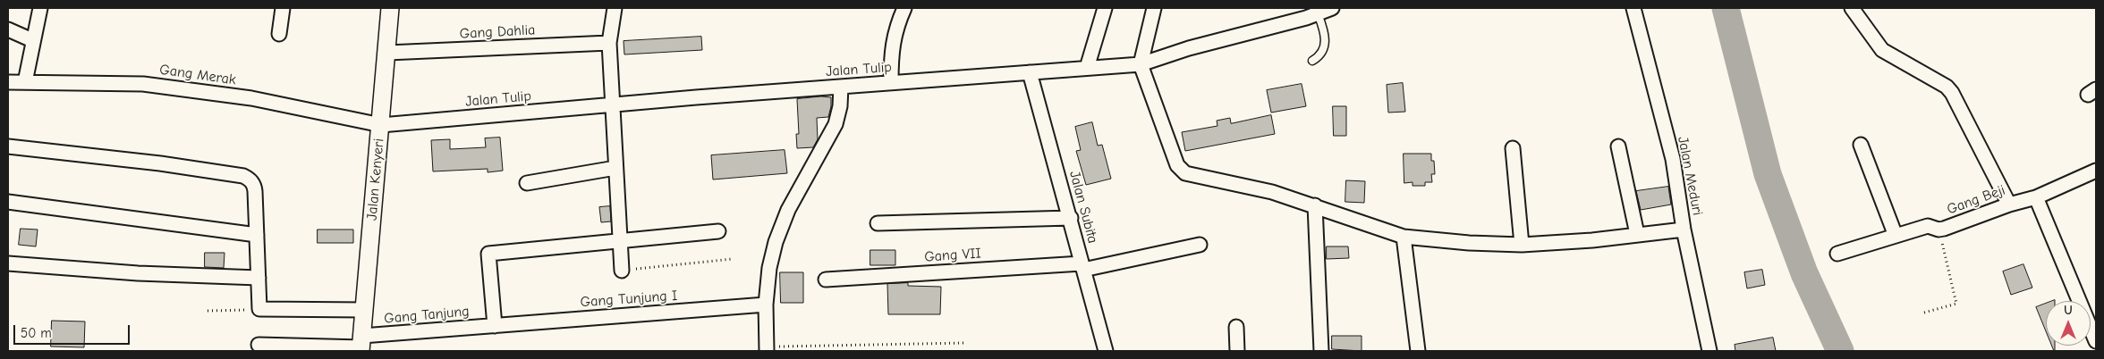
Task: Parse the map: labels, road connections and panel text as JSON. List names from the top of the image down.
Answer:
{
  "streets": {
    "street": [
      "Gang Dahlia",
      "Jalan Tulip",
      "Gang Merak",
      "Jalan Meduri",
      "Jalan Kenyeri",
      "Gang Beji",
      "Jalan Subita",
      "Gang VII",
      "Gang Tunjung I",
      "Gang Tanjung"
    ]
  },
  "crossings": [
    ["Gang Dahlia", "Jalan Kenyeri"],
    ["Jalan Tulip", "Gang Merak"],
    ["Jalan Tulip", "Jalan Kenyeri"],
    ["Jalan Tulip", "Jalan Subita"],
    ["Gang Merak", "Jalan Kenyeri"],
    ["Jalan Kenyeri", "Gang Tanjung"],
    ["Jalan Subita", "Gang VII"],
    ["Gang Tunjung I", "Gang Tanjung"]
  ],
  "scale_bar": "50 m",
  "north": "top"
}
